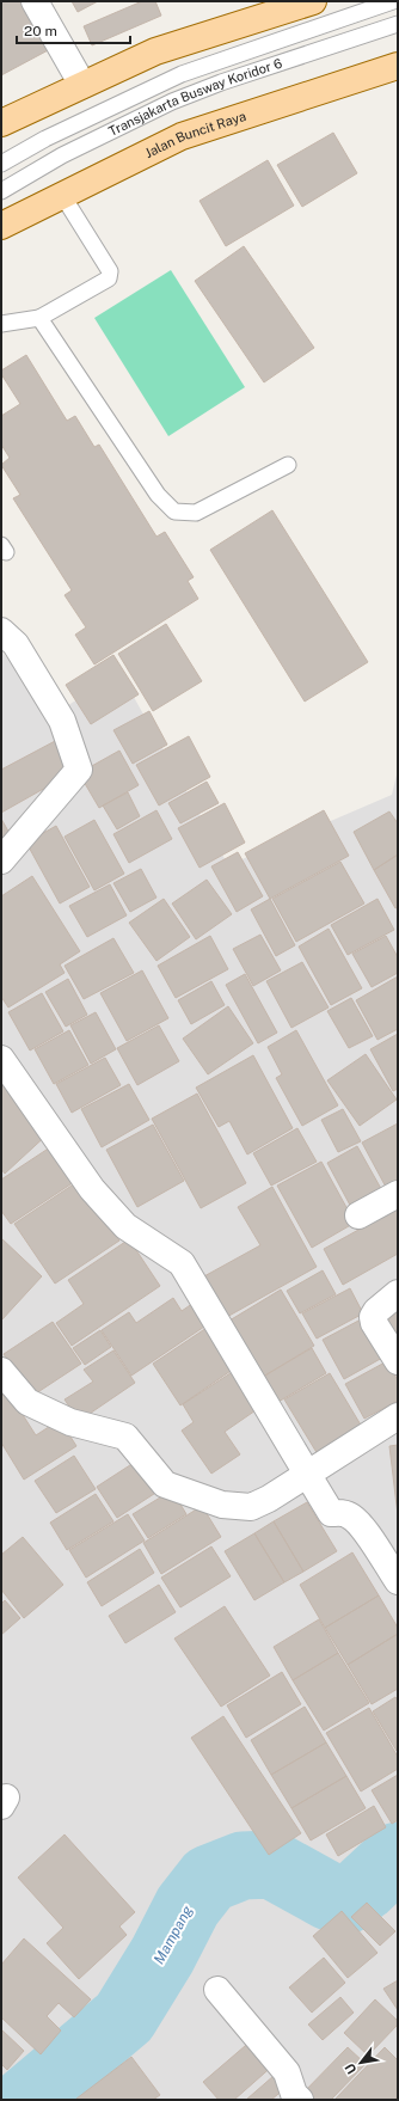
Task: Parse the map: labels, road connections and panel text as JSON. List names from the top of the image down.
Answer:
{
  "streets": {
    "main road": ["Jalan Buncit Raya"],
    "lane": ["Transjakarta Busway Koridor 6"]
  },
  "water": ["Mampang"],
  "scale_bar": "20 m",
  "north": "bottom left"
}
